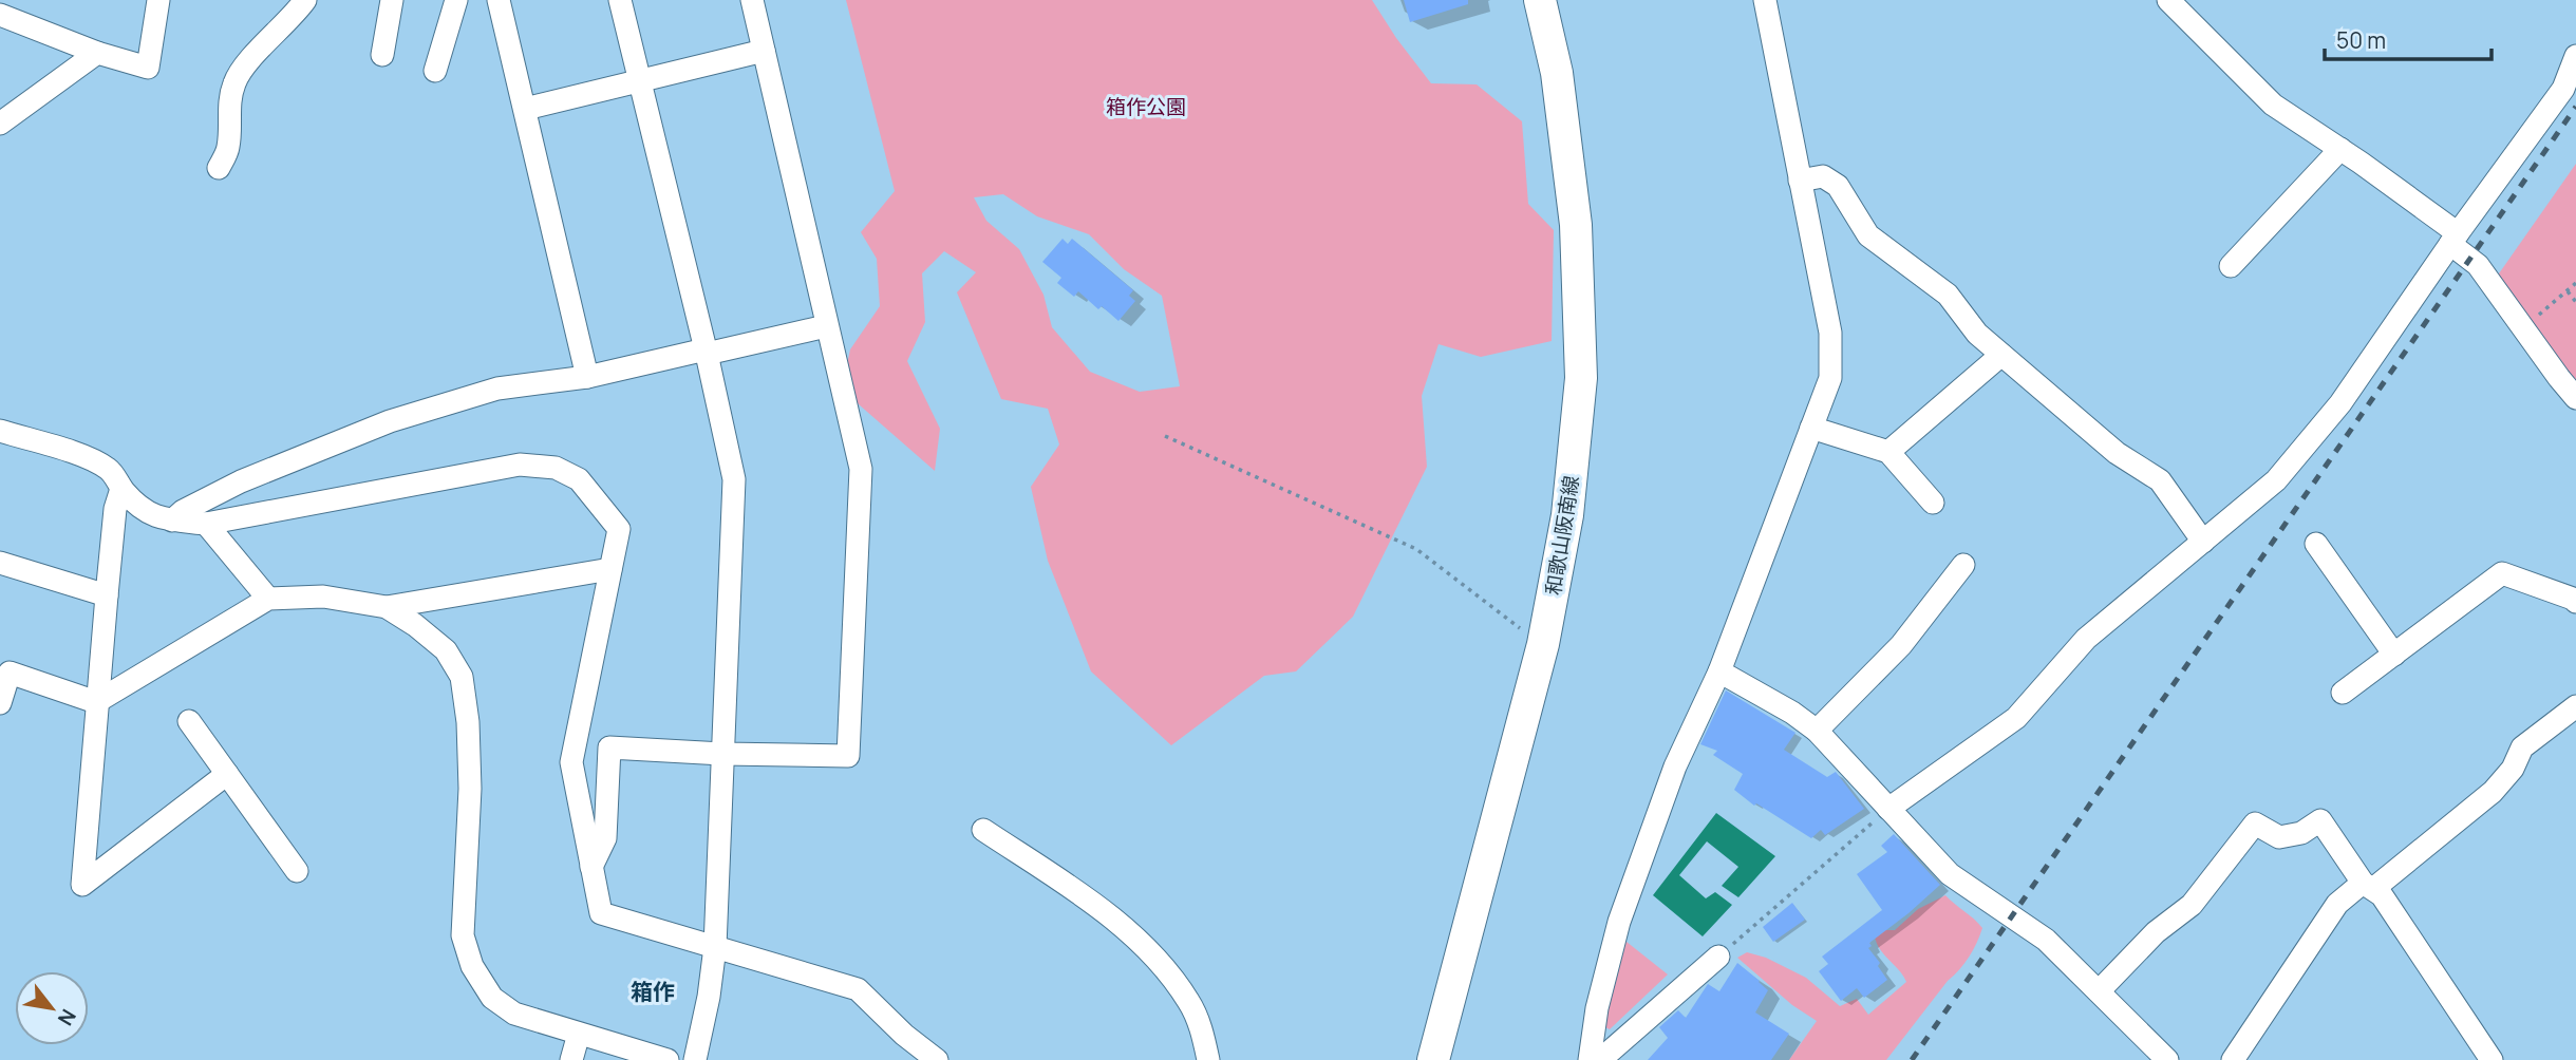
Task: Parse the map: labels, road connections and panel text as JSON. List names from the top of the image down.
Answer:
{
  "streets": {
    "main road": ["和歌山阪南線"]
  },
  "districts": ["箱作"],
  "parks": ["箱作公園"],
  "scale_bar": "50 m",
  "north": "bottom right"
}
